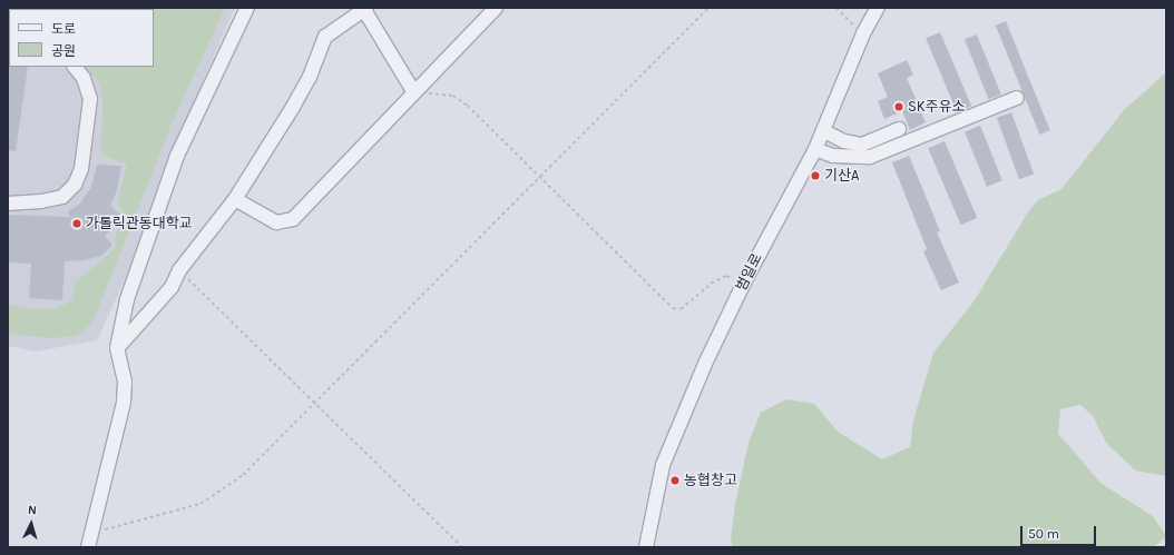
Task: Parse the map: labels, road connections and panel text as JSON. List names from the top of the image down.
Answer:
{
  "streets": {
    "street": ["범일로"]
  },
  "places": [
    "SK주유소",
    "기산A",
    "가톨릭관동대학교",
    "농협창고"
  ],
  "legend": ["도로", "공원"],
  "scale_bar": "50 m",
  "north": "top"
}
